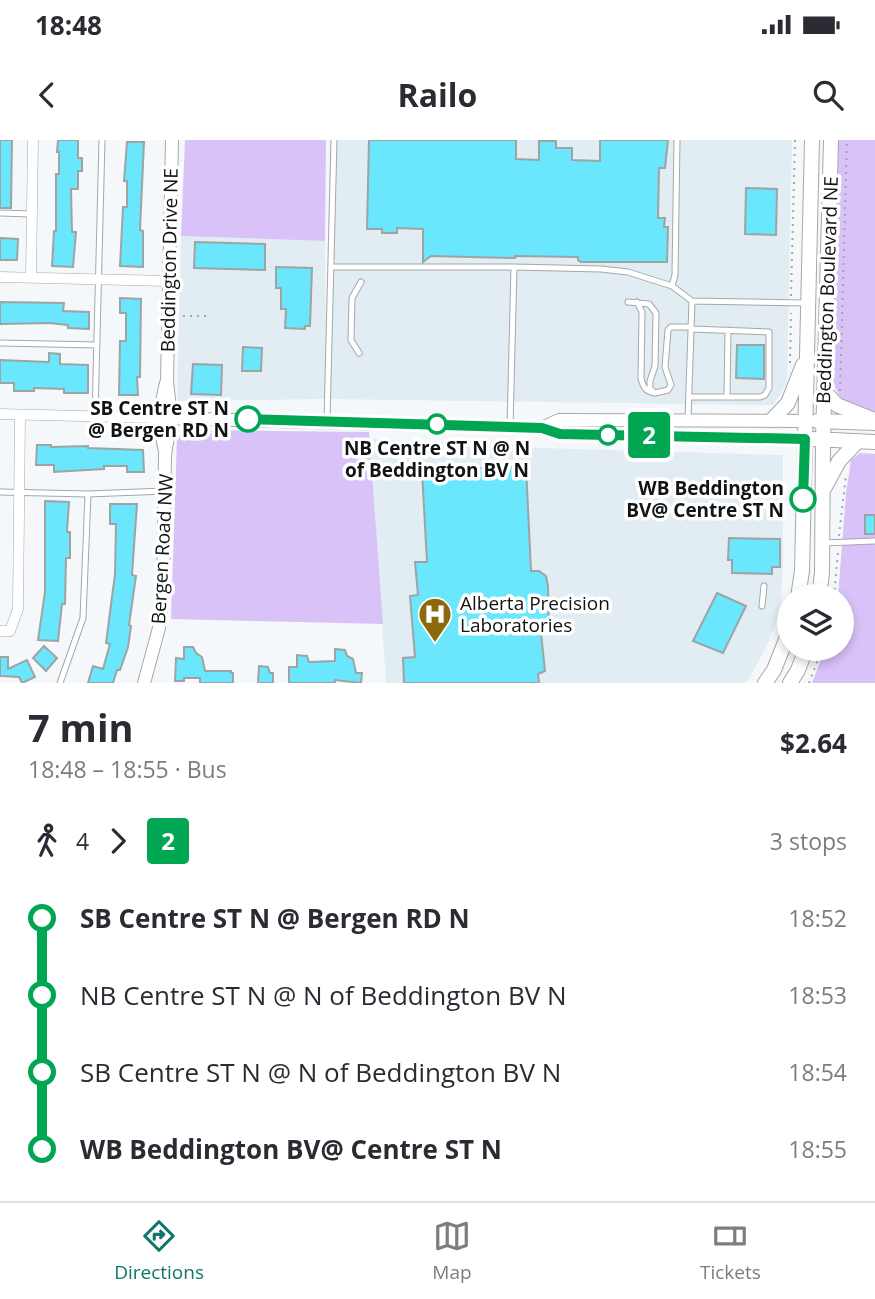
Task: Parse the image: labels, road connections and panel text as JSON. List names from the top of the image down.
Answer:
{
  "streets": {
    "main road": ["Beddington Boulevard NE"],
    "street": ["Beddington Drive NE", "Bergen Road NW"]
  },
  "crossings": [
    ["Beddington Drive NE", "Bergen Road NW"]
  ],
  "places": {
    "other": ["SB Centre ST N @ Bergen RD N", "NB Centre ST N @ N of Beddington BV N", "WB Beddington BV@ Centre ST N"],
    "hospital": ["Alberta Precision Laboratories"]
  },
  "lines": ["bus line 2"],
  "page": {
    "status": "18:48",
    "header": "Railo",
    "on_map": "2",
    "heading": ["7 min", "18:48 – 18:55 · Bus", "$2.64"],
    "legs": ["4", "2", "3 stops"],
    "list": [
      {
        "name": "SB Centre ST N @ Bergen RD N",
        "value": "18:52"
      },
      {
        "name": "NB Centre ST N @ N of Beddington BV N",
        "value": "18:53"
      },
      {
        "name": "SB Centre ST N @ N of Beddington BV N",
        "value": "18:54"
      },
      {
        "name": "WB Beddington BV@ Centre ST N",
        "value": "18:55"
      }
    ],
    "tabs": ["Directions", "Map", "Tickets"]
  }
}
